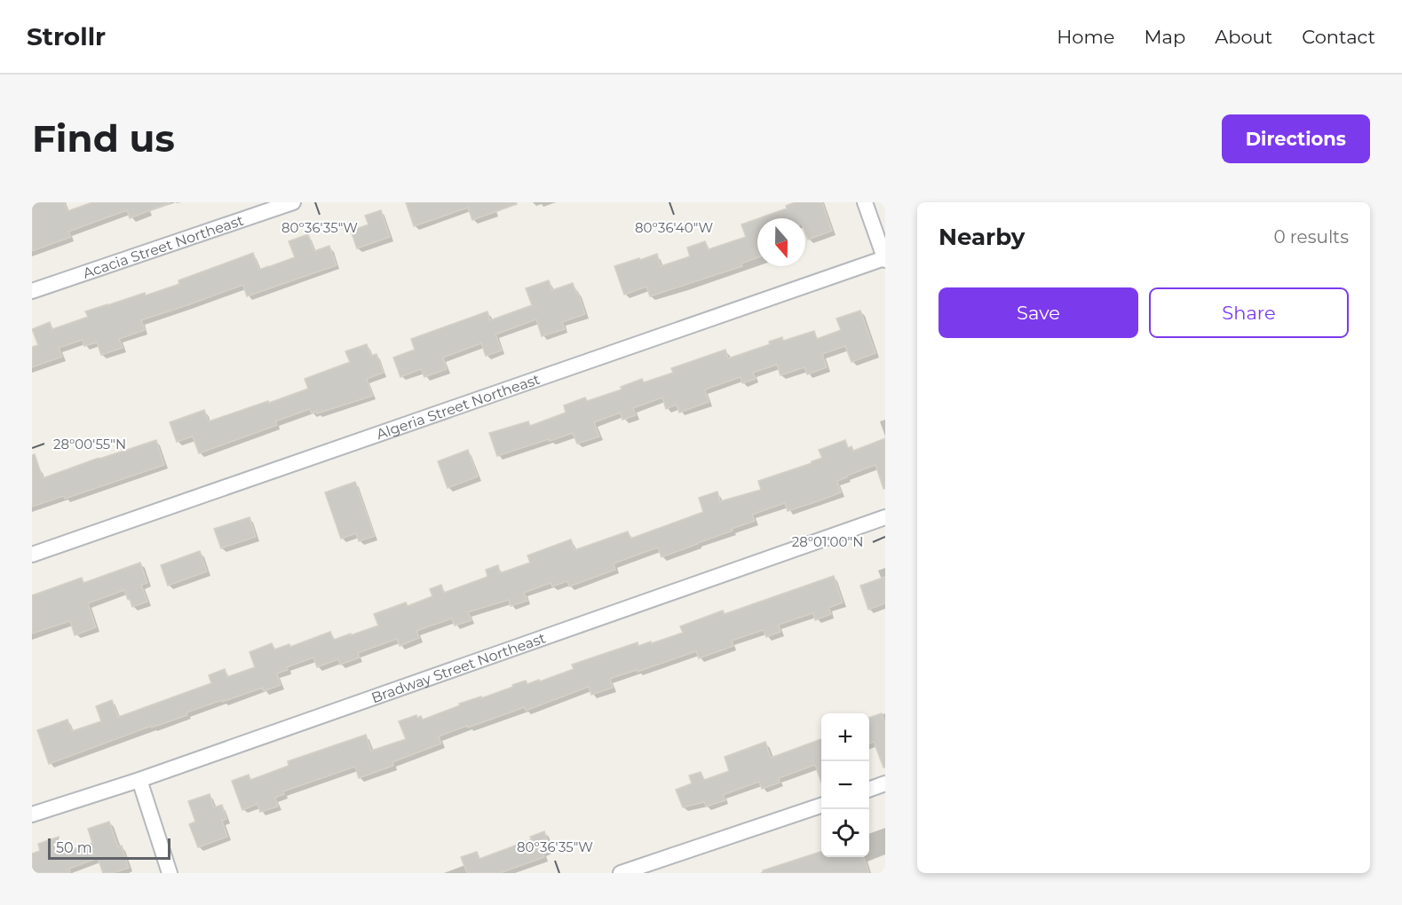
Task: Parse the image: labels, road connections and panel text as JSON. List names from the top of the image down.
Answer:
{
  "streets": {
    "street": ["Acacia Street Northeast", "Algeria Street Northeast", "Bradway Street Northeast"]
  },
  "scale_bar": "50 m",
  "north": "bottom",
  "page": {
    "header": "Strollr",
    "nav": [
      "Home",
      "Map",
      "About",
      "Contact"
    ],
    "buttons": [
      "Directions",
      ["Save", "Share"]
    ],
    "title": "Find us",
    "heading": ["Nearby", "0 results"],
    "map_buttons": ["+", "−"],
    "scale": "50 m"
  },
  "coordinates": [
    "80°36'35\"W",
    "80°36'40\"W",
    "28°00'55\"N",
    "28°01'00\"N"
  ]
}
